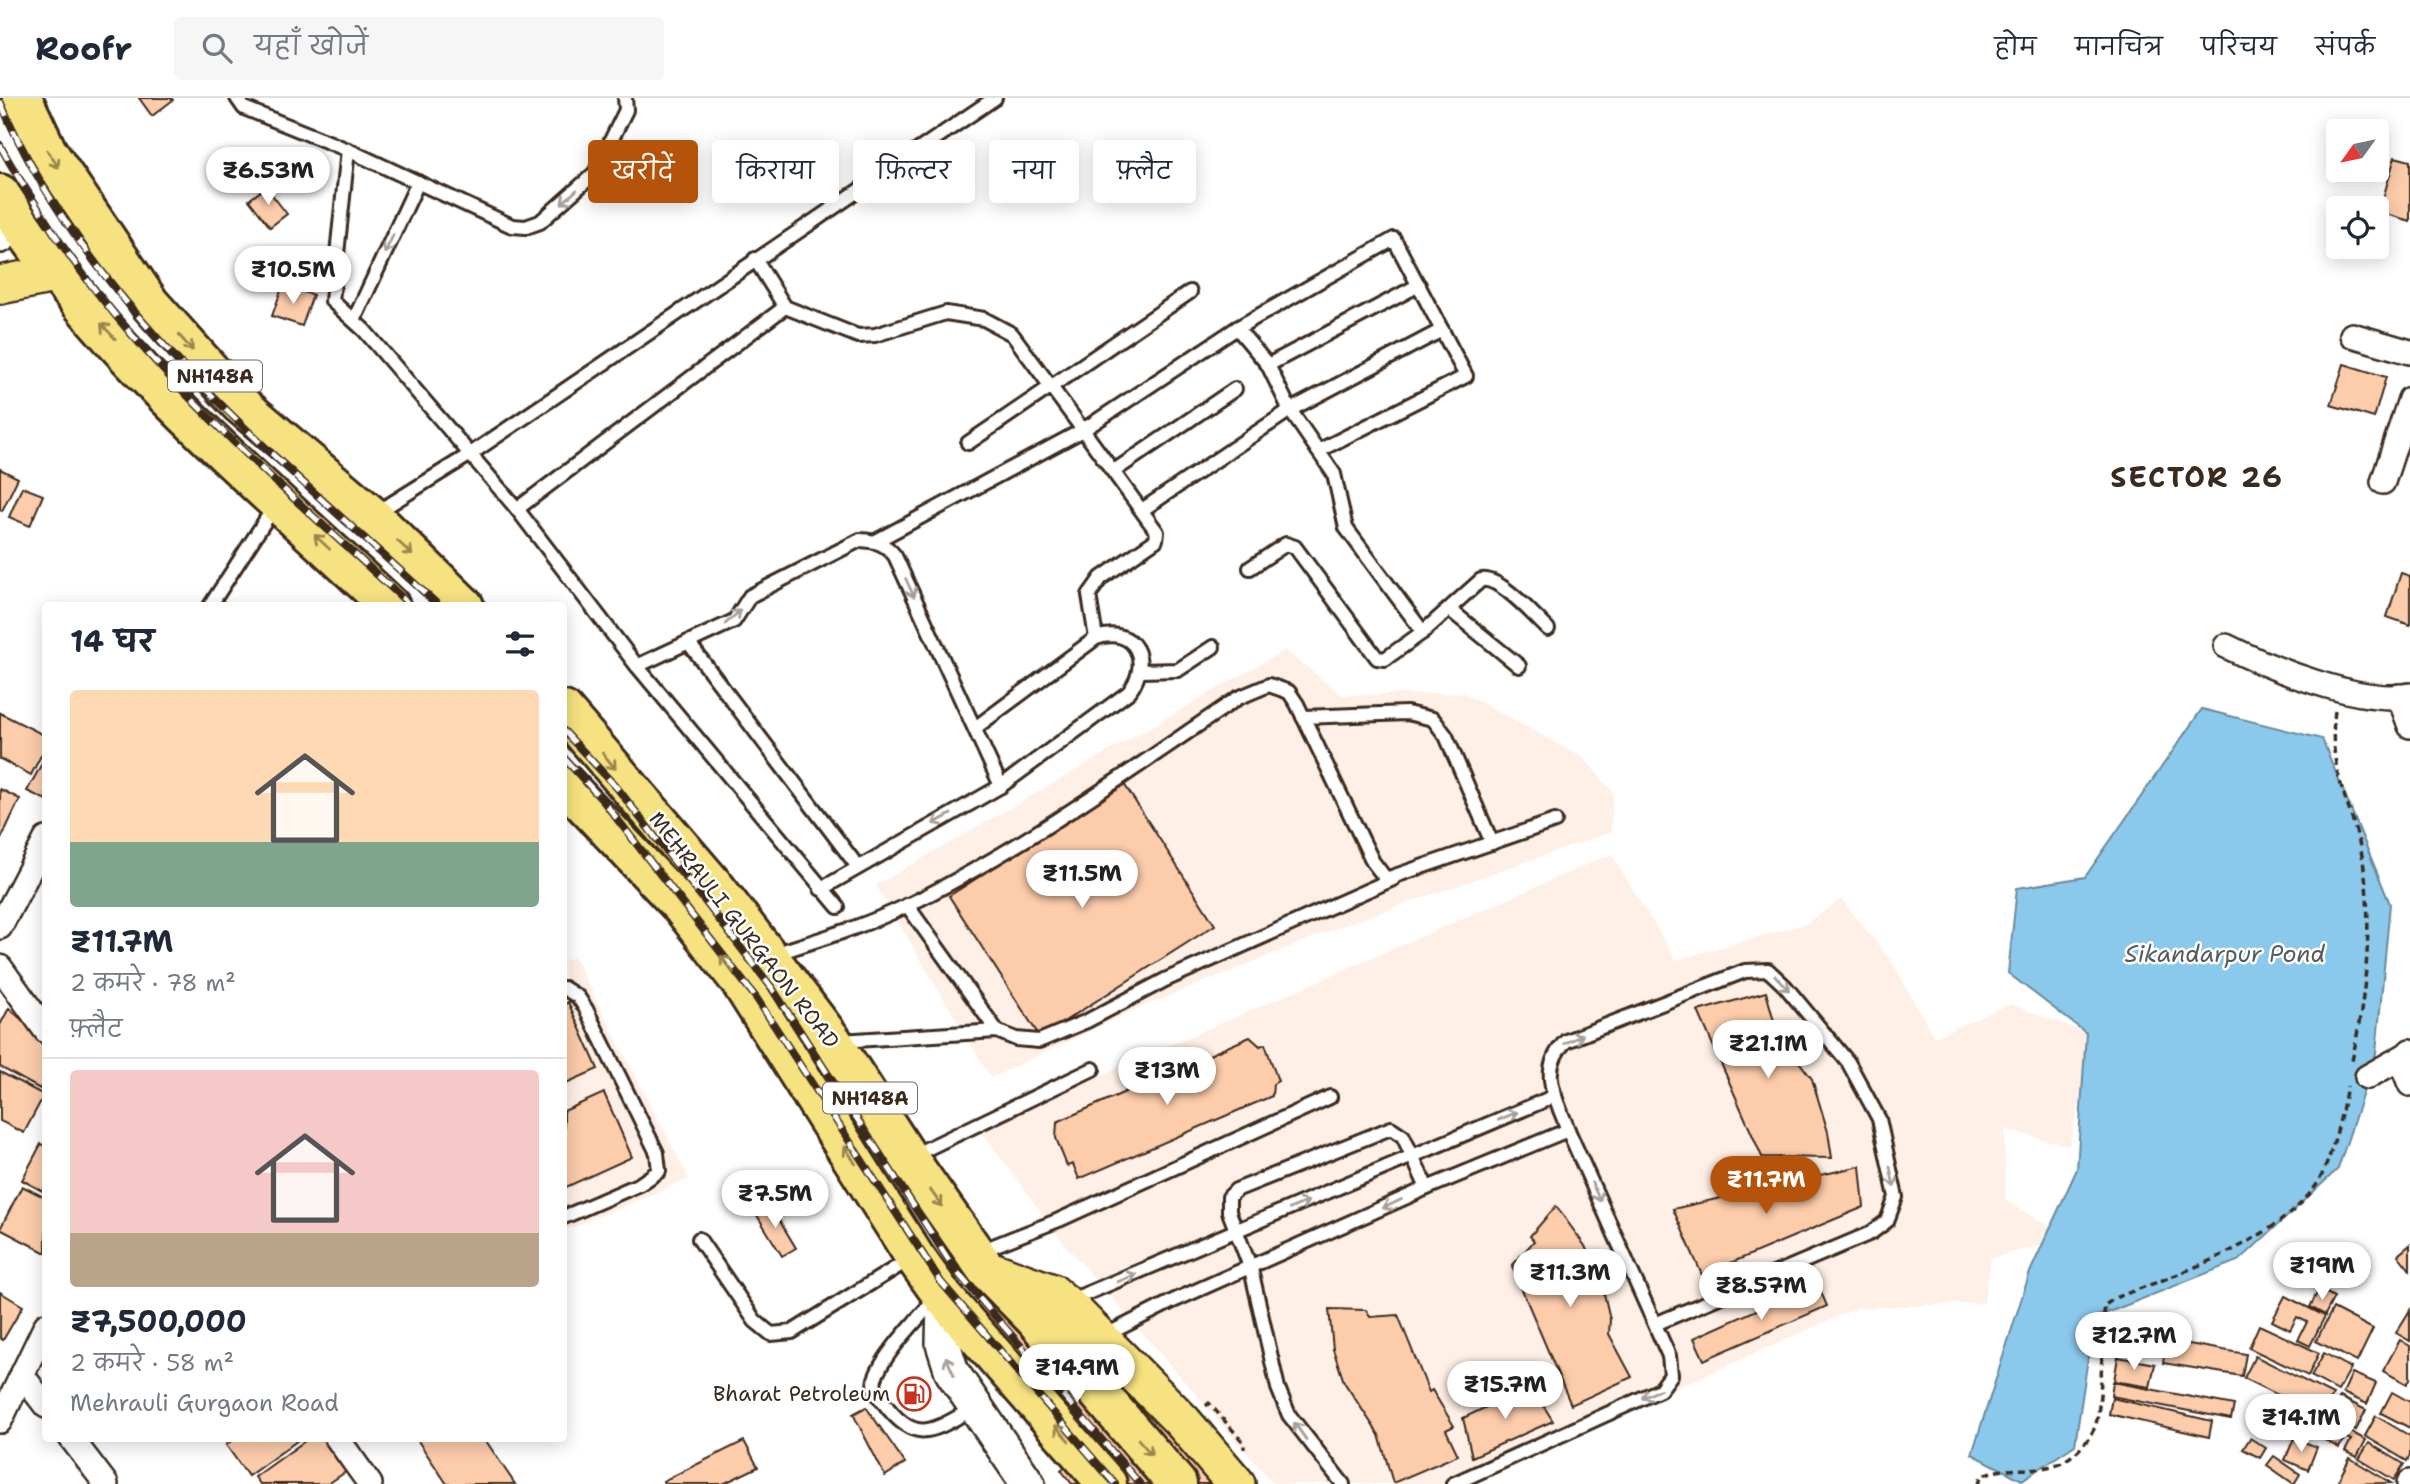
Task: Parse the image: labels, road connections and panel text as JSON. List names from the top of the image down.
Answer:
{
  "streets": {
    "highway": ["NH148A", "MEHRAULI GURGAON ROAD"]
  },
  "districts": ["SECTOR 26"],
  "water": ["Sikandarpur Pond"],
  "places": {
    "fuel station": ["Bharat Petroleum"]
  },
  "north": "bottom left",
  "page": {
    "header": "Roofr",
    "search": "यहाँ खोजें",
    "nav": [
      "होम",
      "मानचित्र",
      "परिचय",
      "संपर्क"
    ],
    "chip": [
      "खरीदें",
      "किराया",
      "फ़िल्टर",
      "नया",
      "फ़्लैट"
    ],
    "price": [
      "₹6.53M",
      "₹10.5M",
      "₹11.5M",
      "₹21.1M",
      "₹13M",
      "₹11.7M",
      "₹7.5M",
      "₹19M",
      "₹11.3M",
      "₹8.57M",
      "₹12.7M",
      "₹14.9M",
      "₹15.7M",
      "₹14.1M"
    ],
    "heading": "14 घर",
    "list": [
      {
        "name": "₹11.7M",
        "note": "2 कमरे · 78 m² · फ़्लैट"
      },
      {
        "name": "₹7,500,000",
        "note": "2 कमरे · 58 m² · Mehrauli Gurgaon Road"
      }
    ]
  }
}
